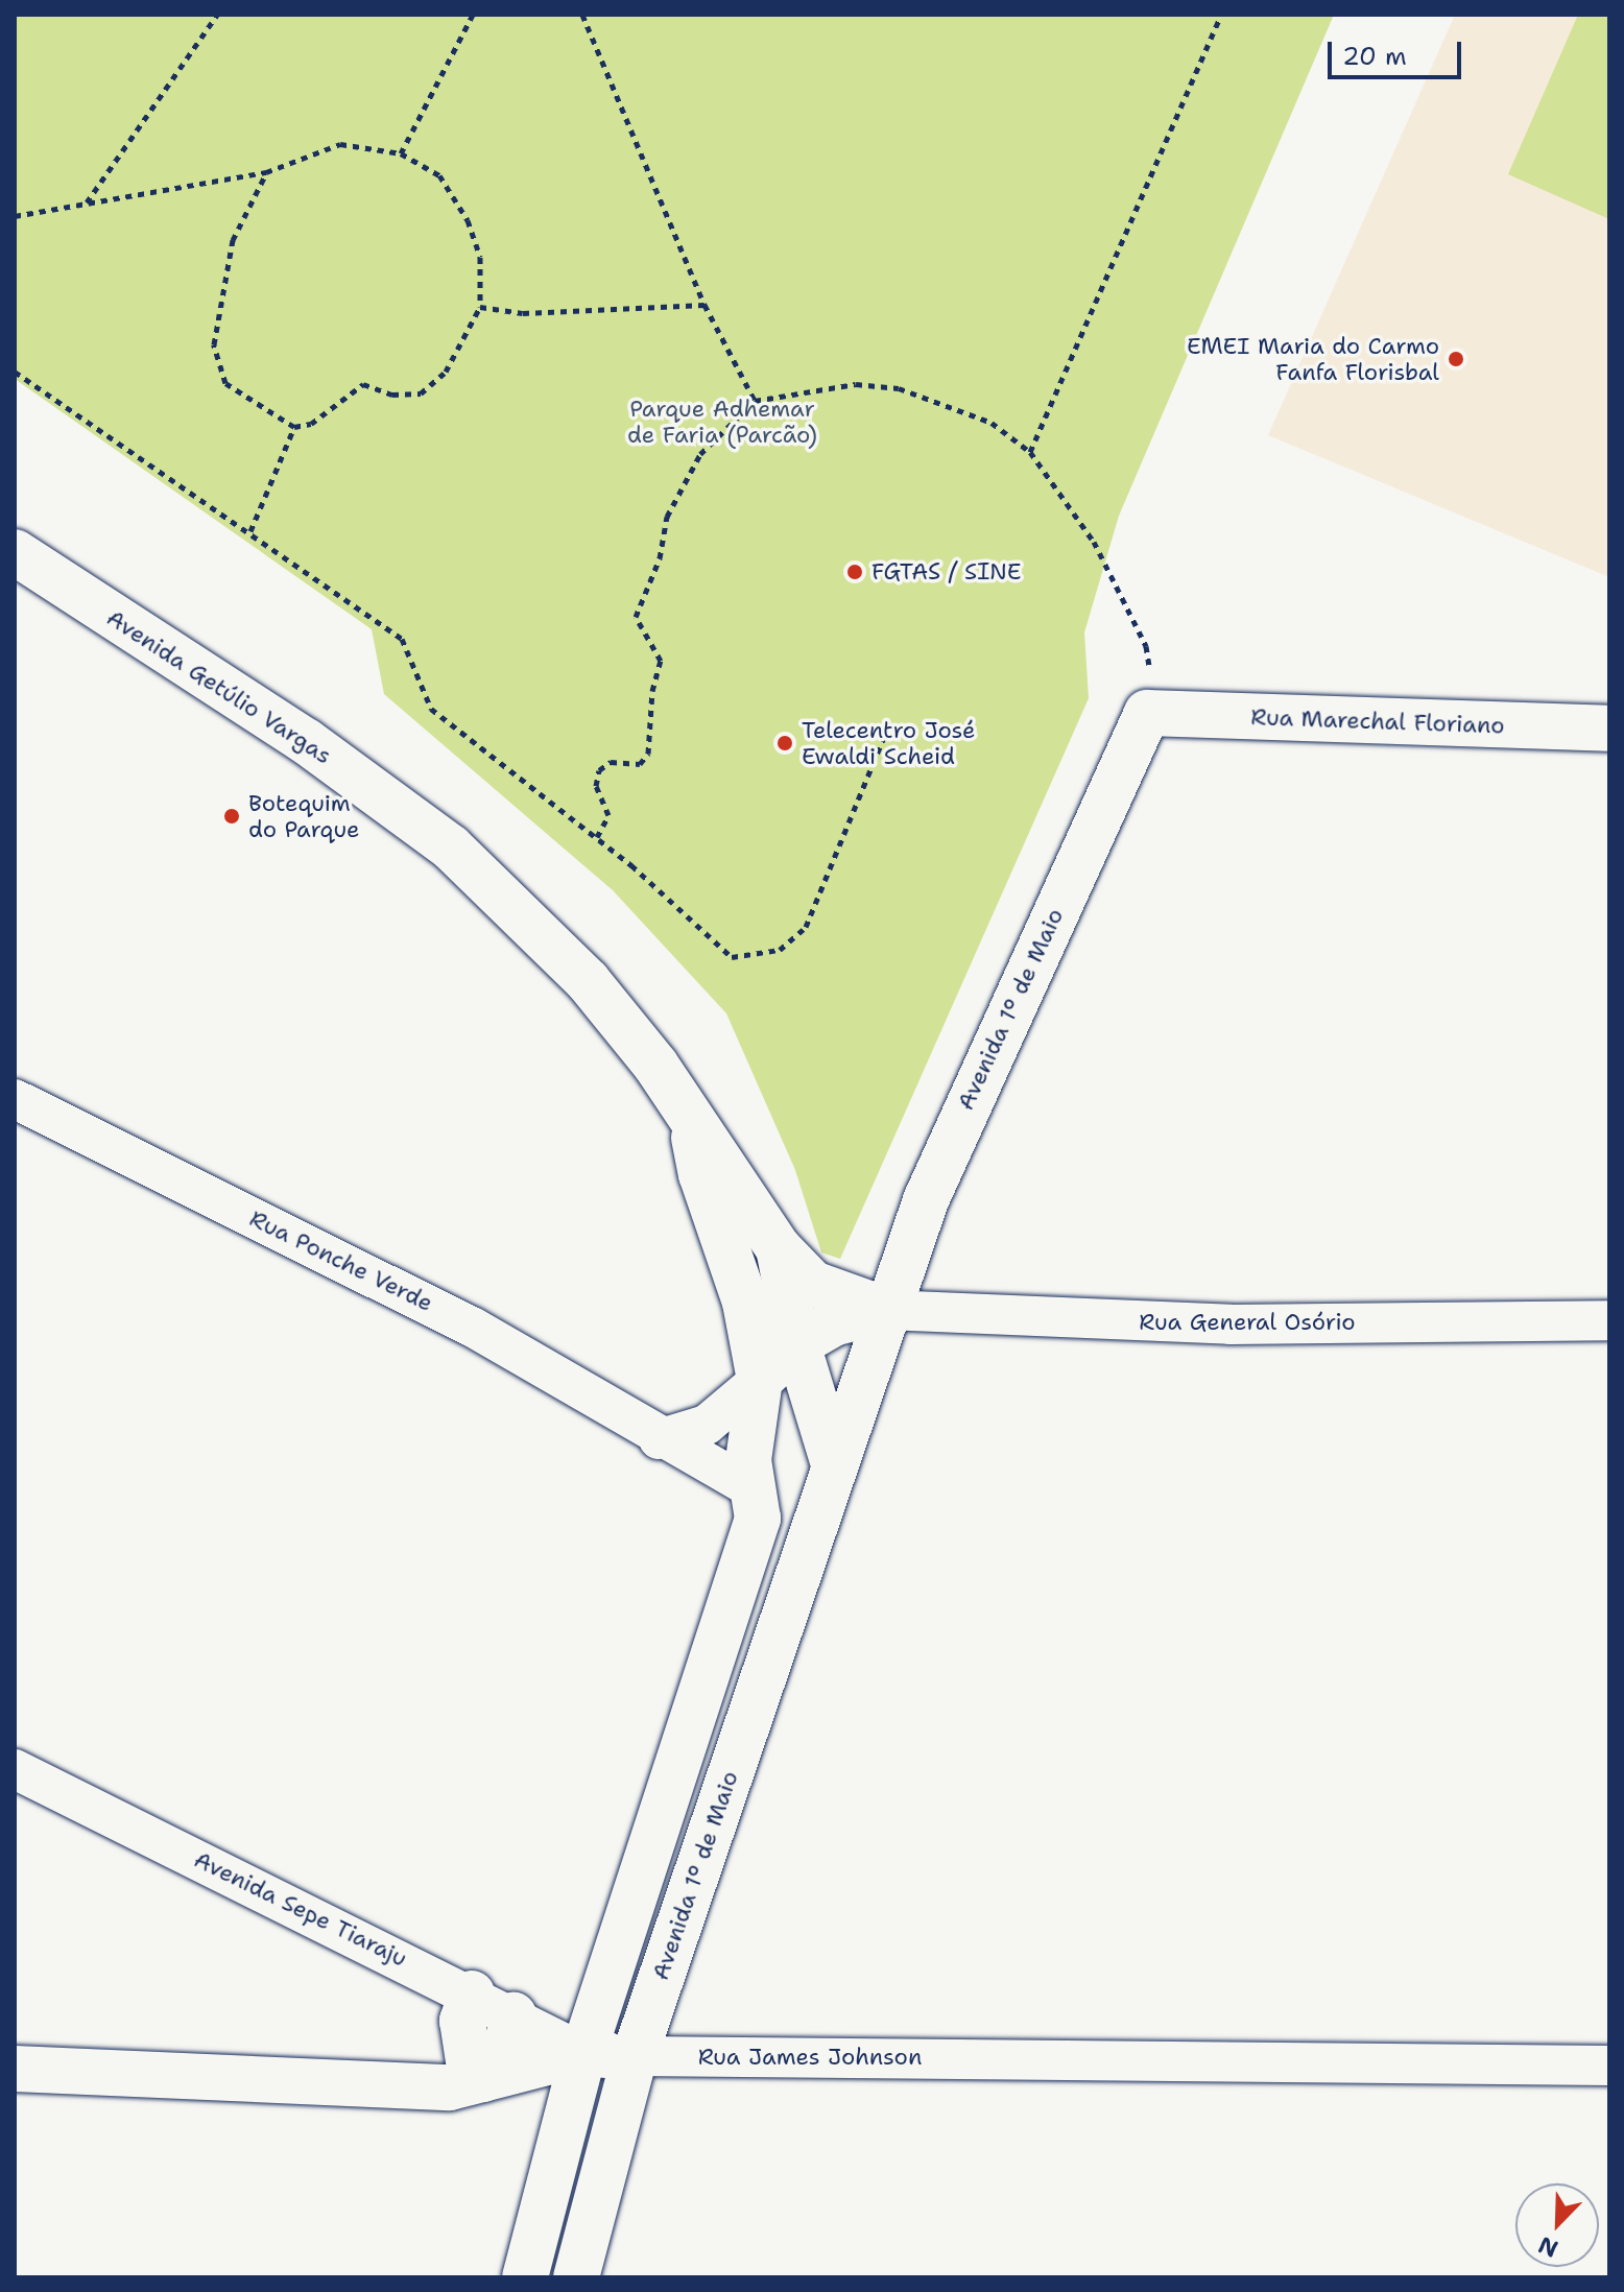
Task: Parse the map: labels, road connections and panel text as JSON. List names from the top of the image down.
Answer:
{
  "streets": {
    "main road": [
      "Avenida Getúlio Vargas",
      "Rua Marechal Floriano",
      "Avenida 1º de Maio",
      "Rua James Johnson"
    ],
    "street": ["Rua Ponche Verde", "Rua General Osório", "Avenida Sepe Tiaraju"]
  },
  "crossings": [
    ["Avenida Getúlio Vargas", "Avenida 1º de Maio"],
    ["Rua Marechal Floriano", "Avenida 1º de Maio"],
    ["Avenida 1º de Maio", "Rua General Osório"],
    ["Avenida 1º de Maio", "Rua James Johnson"],
    ["Avenida Sepe Tiaraju", "Rua James Johnson"]
  ],
  "parks": ["Parque Adhemar de Faria (Parcão)"],
  "places": [
    "EMEI Maria do Carmo Fanfa Florisbal",
    "FGTAS / SINE",
    "Telecentro José Ewaldi Scheid",
    "Botequim do Parque"
  ],
  "scale_bar": "20 m",
  "north": "bottom left"
}
